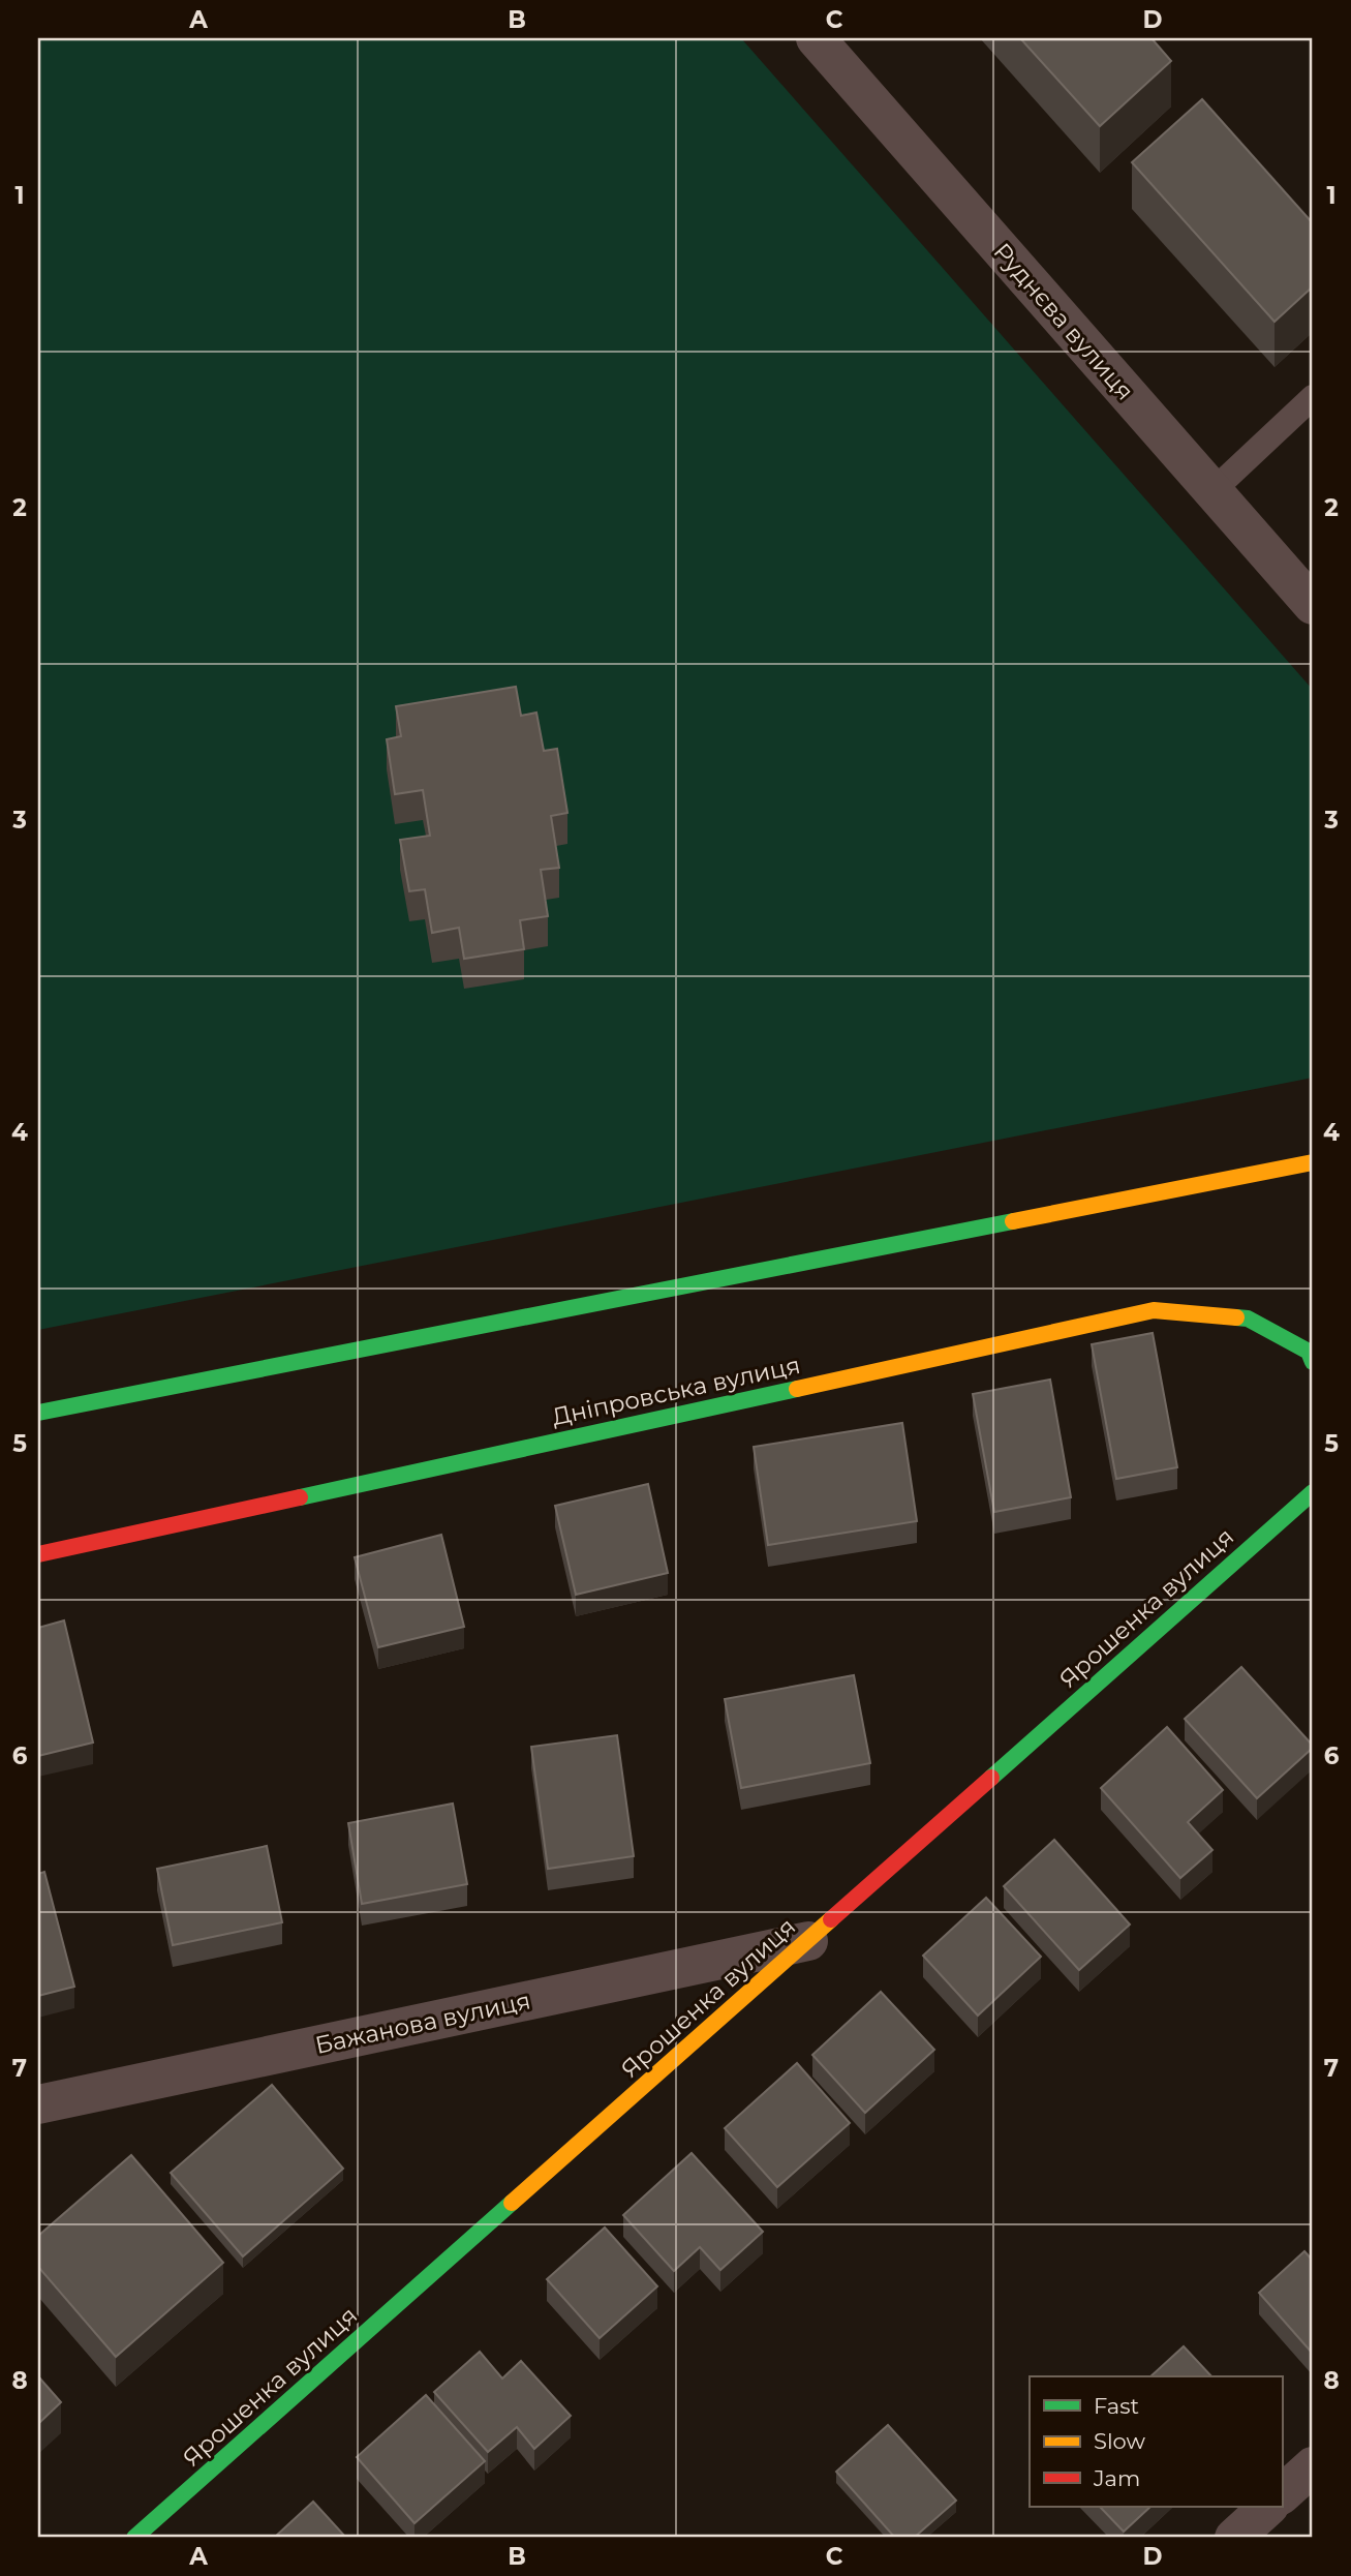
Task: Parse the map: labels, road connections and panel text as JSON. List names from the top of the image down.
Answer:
{
  "streets": {
    "street": [
      "Руднєва вулиця",
      "Дніпровська вулиця",
      "Ярошенка вулиця",
      "Бажанова вулиця"
    ]
  },
  "crossings": [
    ["Ярошенка вулиця", "Бажанова вулиця"]
  ],
  "legend": ["Fast", "Slow", "Jam"],
  "grid": {
    "columns": [
      "A",
      "B",
      "C",
      "D"
    ],
    "rows": [
      "1",
      "2",
      "3",
      "4",
      "5",
      "6",
      "7",
      "8"
    ]
  }
}
